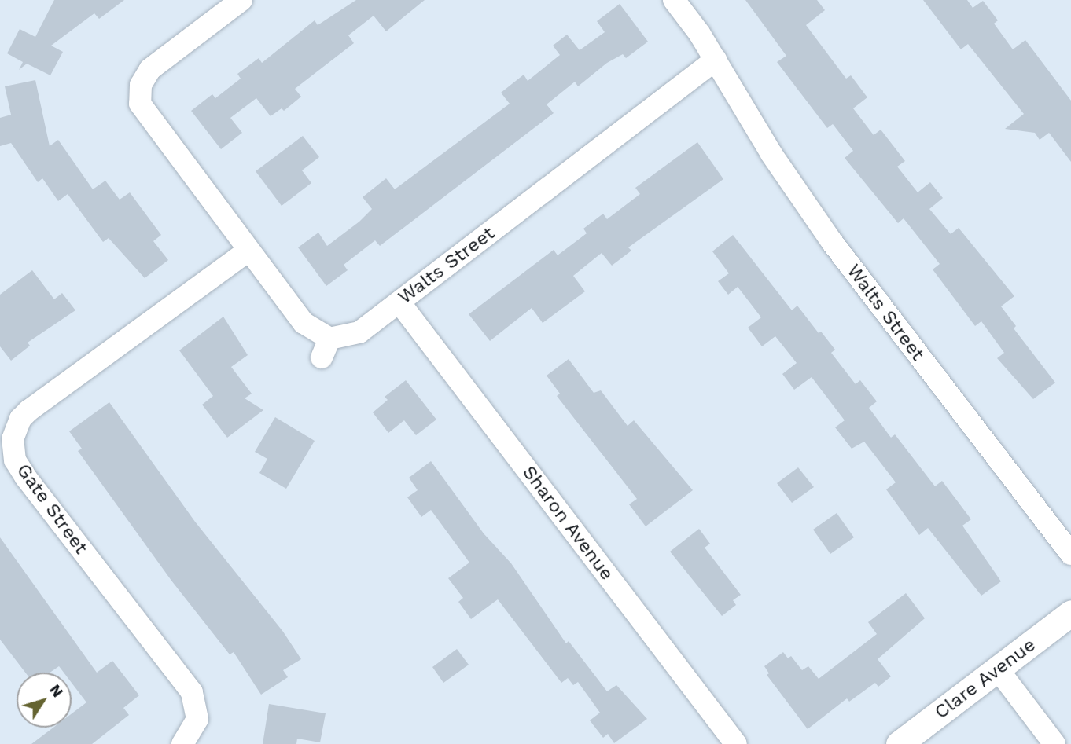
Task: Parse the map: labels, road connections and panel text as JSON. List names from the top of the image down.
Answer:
{
  "streets": {
    "street": [
      "Walts Street",
      "Gate Street",
      "Sharon Avenue",
      "Clare Avenue"
    ]
  },
  "crossings": [
    ["Walts Street", "Gate Street"],
    ["Walts Street", "Sharon Avenue"]
  ],
  "north": "top right"
}
